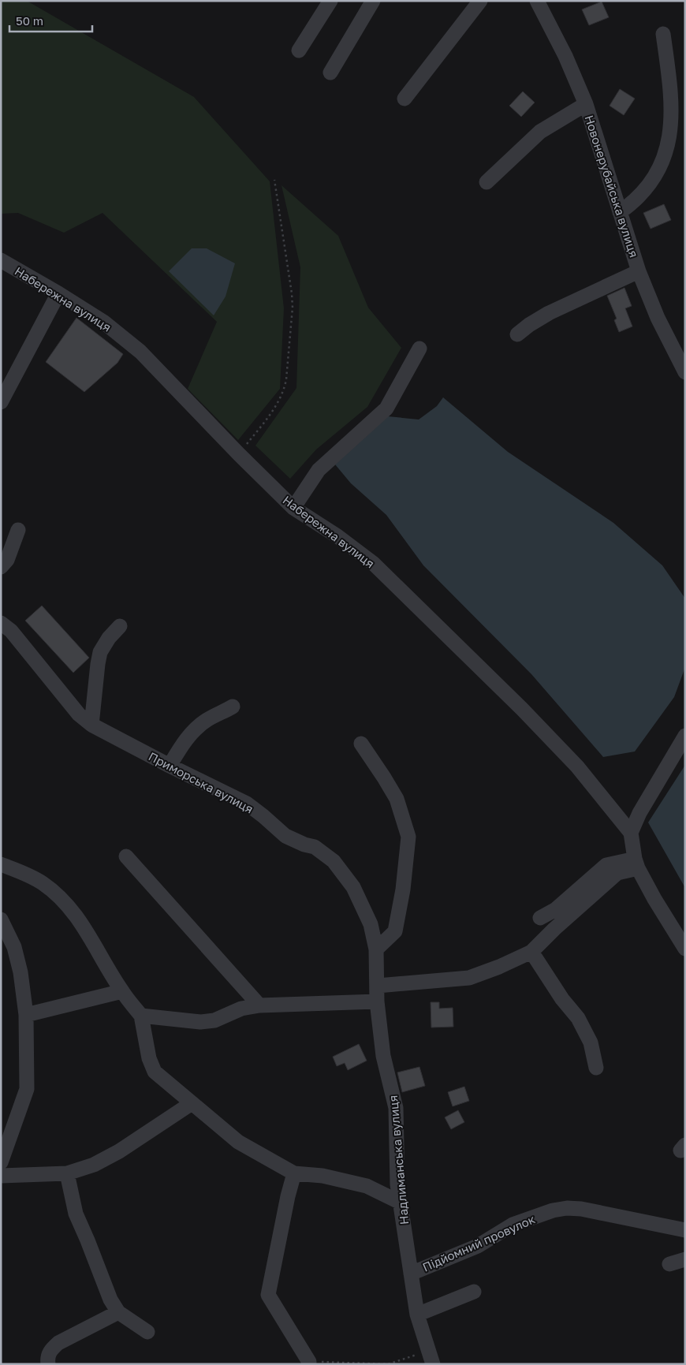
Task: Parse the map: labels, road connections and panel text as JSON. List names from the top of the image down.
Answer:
{
  "streets": {
    "street": [
      "Новонерубайська вулиця",
      "Набережна вулиця",
      "Приморська вулиця",
      "Надлиманська вулиця",
      "Підйомний провулок"
    ]
  },
  "crossings": [
    ["Приморська вулиця", "Надлиманська вулиця"],
    ["Надлиманська вулиця", "Підйомний провулок"]
  ],
  "scale_bar": "50 m"
}
